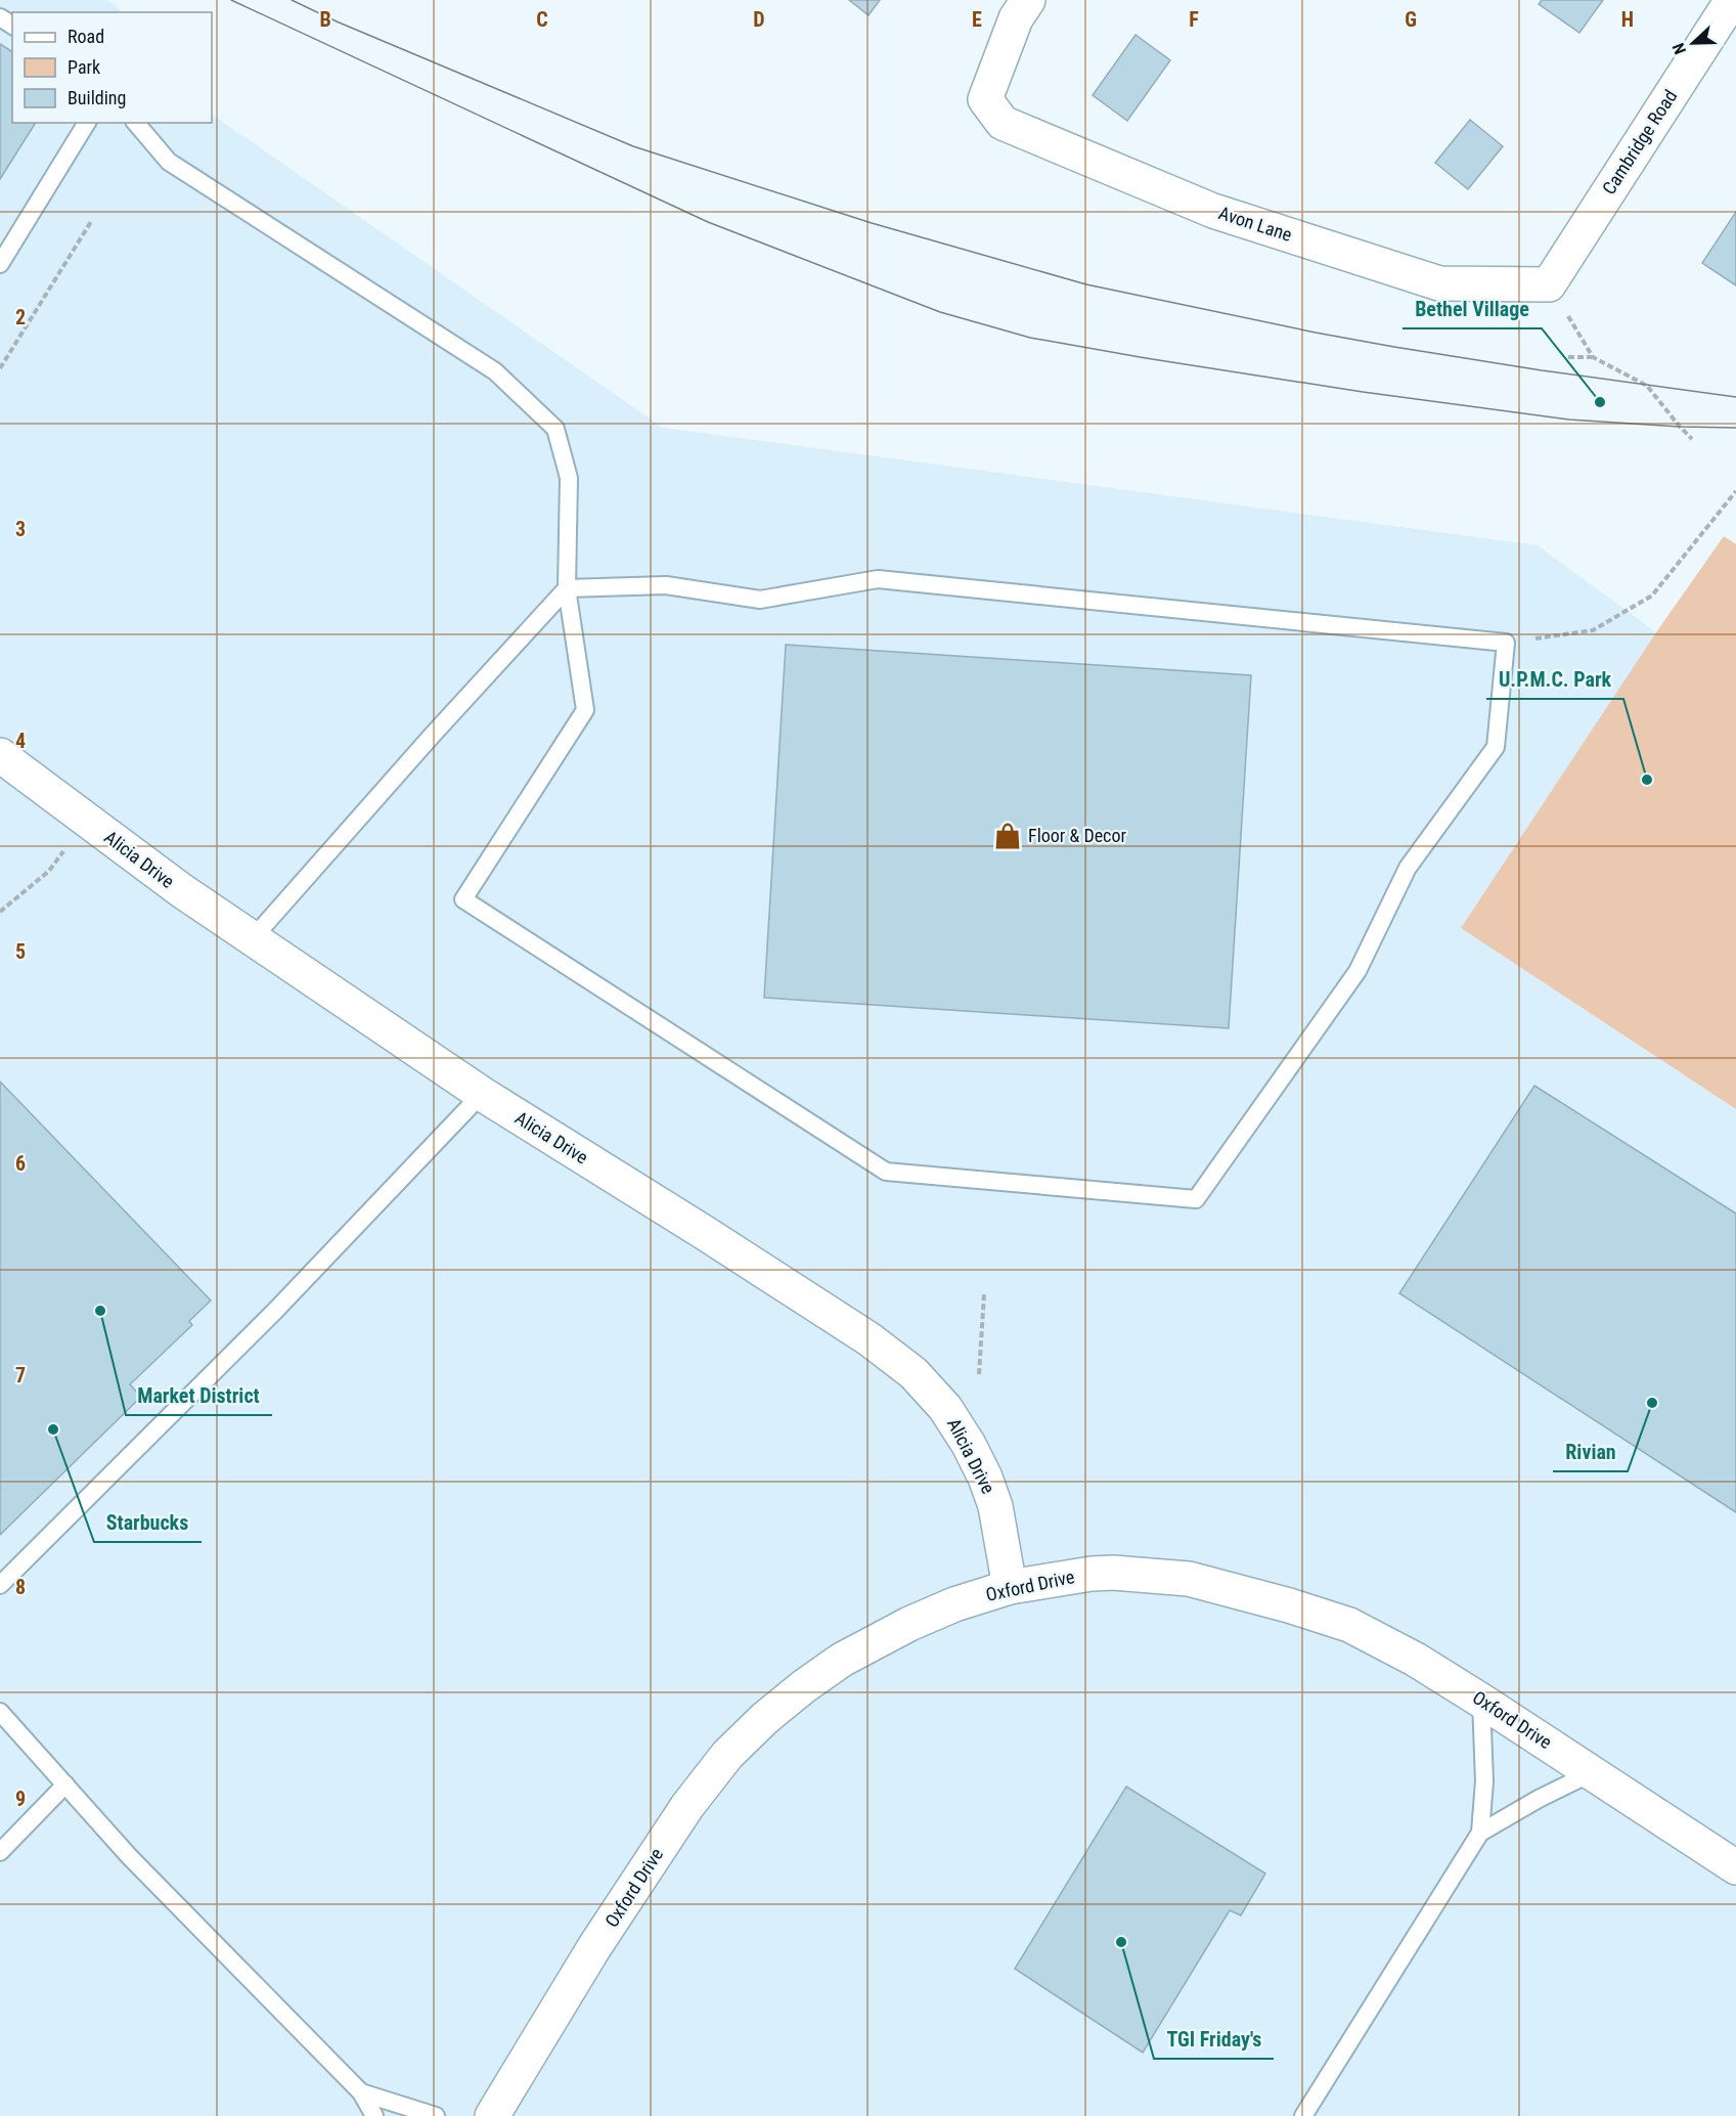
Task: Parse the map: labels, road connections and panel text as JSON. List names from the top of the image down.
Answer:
{
  "streets": {
    "street": [
      "Cambridge Road",
      "Avon Lane",
      "Alicia Drive",
      "Oxford Drive"
    ]
  },
  "crossings": [
    ["Cambridge Road", "Avon Lane"],
    ["Alicia Drive", "Oxford Drive"]
  ],
  "places": {
    "other": [
      "Bethel Village",
      "U.P.M.C. Park",
      "Market District",
      "Rivian",
      "Starbucks",
      "TGI Friday's"
    ],
    "shop": ["Floor & Decor"]
  },
  "legend": ["Road", "Park", "Building"],
  "north": "left",
  "grid": {
    "columns": [
      "B",
      "C",
      "D",
      "E",
      "F",
      "G",
      "H"
    ],
    "rows": [
      "2",
      "3",
      "4",
      "5",
      "6",
      "7",
      "8",
      "9"
    ]
  }
}
